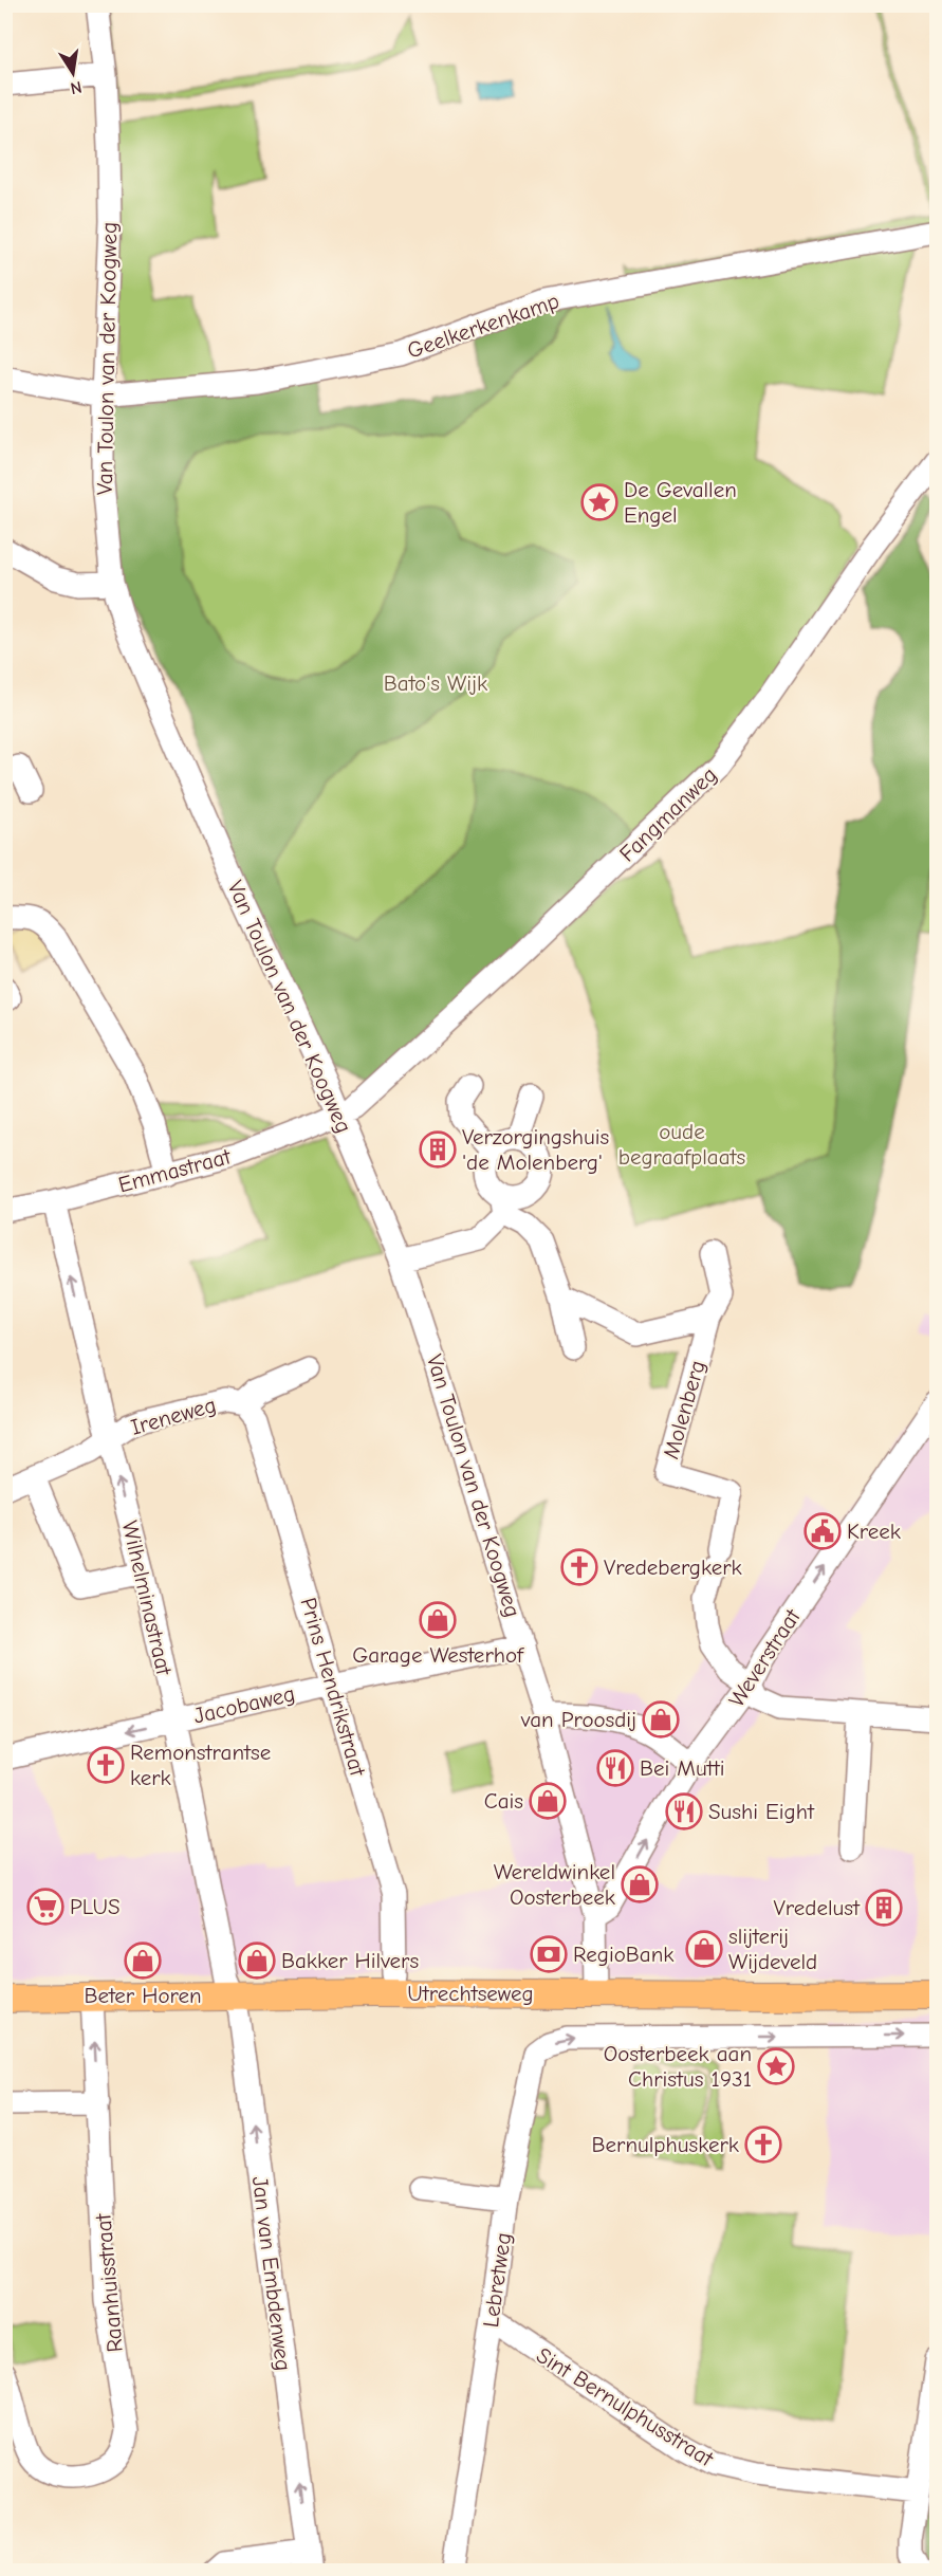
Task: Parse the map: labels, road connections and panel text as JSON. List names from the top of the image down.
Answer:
{
  "streets": {
    "main road": ["Utrechtseweg"],
    "street": [
      "Geelkerkenkamp",
      "Van Toulon van der Koogweg",
      "Fangmanweg",
      "Emmastraat",
      "Molenberg",
      "Ireneweg",
      "Wilhelminastraat",
      "Weverstraat",
      "Prins Hendrikstraat",
      "Jacobaweg",
      "Jan van Embdenweg",
      "Lebretweg",
      "Raanhuisstraat",
      "Sint Bernulphusstraat"
    ]
  },
  "crossings": [
    ["Geelkerkenkamp", "Van Toulon van der Koogweg"],
    ["Van Toulon van der Koogweg", "Fangmanweg"],
    ["Van Toulon van der Koogweg", "Emmastraat"],
    ["Van Toulon van der Koogweg", "Weverstraat"],
    ["Van Toulon van der Koogweg", "Jacobaweg"],
    ["Van Toulon van der Koogweg", "Utrechtseweg"],
    ["Fangmanweg", "Emmastraat"],
    ["Emmastraat", "Wilhelminastraat"],
    ["Molenberg", "Weverstraat"],
    ["Ireneweg", "Wilhelminastraat"],
    ["Ireneweg", "Prins Hendrikstraat"],
    ["Wilhelminastraat", "Jacobaweg"],
    ["Wilhelminastraat", "Utrechtseweg"],
    ["Wilhelminastraat", "Jan van Embdenweg"],
    ["Prins Hendrikstraat", "Jacobaweg"],
    ["Utrechtseweg", "Jan van Embdenweg"],
    ["Utrechtseweg", "Raanhuisstraat"],
    ["Lebretweg", "Sint Bernulphusstraat"]
  ],
  "one_way": [
    "Wilhelminastraat",
    "Weverstraat",
    "Jan van Embdenweg",
    "Lebretweg"
  ],
  "parks": ["Bato's Wijk", "oude begraafplaats"],
  "places": {
    "place": ["De Gevallen Engel", "Oosterbeek aan Christus 1931"],
    "building": ["Verzorgingshuis 'de Molenberg'", "Vredelust"],
    "public building": ["Kreek"],
    "church": ["Vredebergkerk", "Remonstrantse kerk", "Bernulphuskerk"],
    "shop": [
      "Garage Westerhof",
      "van Proosdij",
      "Cais",
      "Wereldwinkel Oosterbeek",
      "slijterij Wijdeveld",
      "Beter Horen",
      "Bakker Hilvers"
    ],
    "restaurant": ["Bei Mutti", "Sushi Eight"],
    "supermarket": ["PLUS"],
    "bank": ["RegioBank"]
  },
  "north": "bottom"
}
